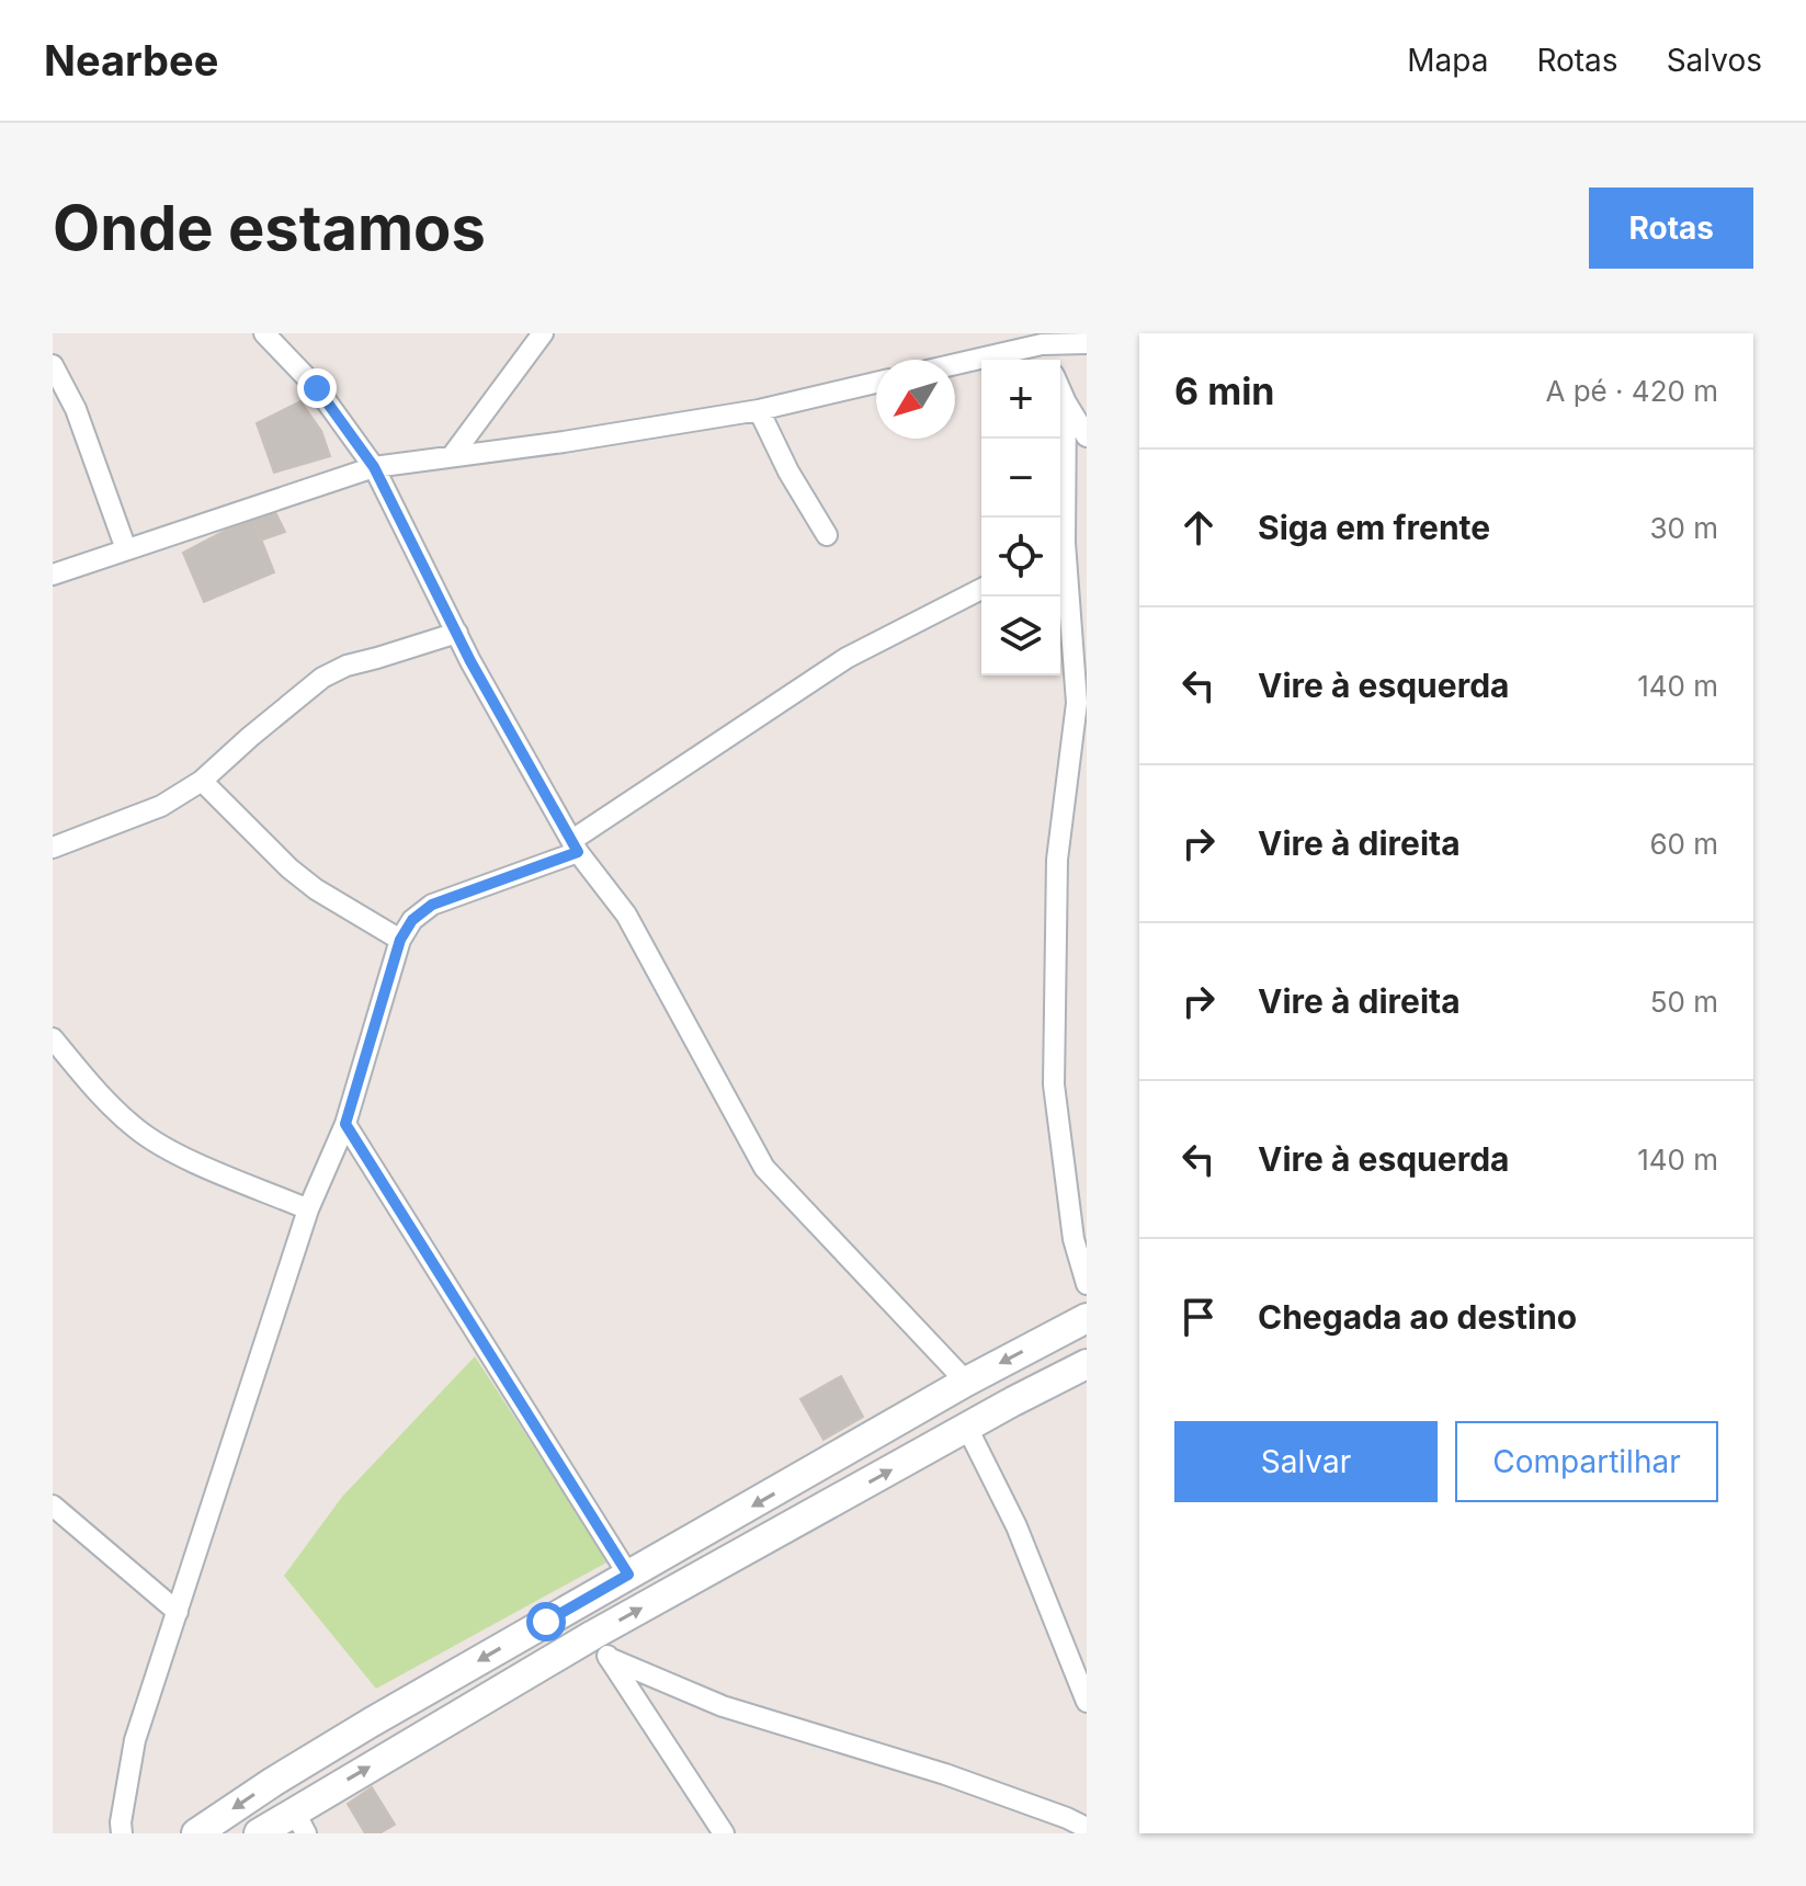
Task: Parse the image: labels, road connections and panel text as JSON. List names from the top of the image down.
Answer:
{
  "north": "bottom left",
  "page": {
    "header": "Nearbee",
    "nav": ["Mapa", "Rotas", "Salvos"],
    "buttons": [
      "Rotas",
      ["Salvar", "Compartilhar"]
    ],
    "title": "Onde estamos",
    "heading": ["6 min", "A pé · 420 m"],
    "map_buttons": ["+", "−"],
    "list": [
      ["Siga em frente", "30 m"],
      ["Vire à esquerda", "140 m"],
      ["Vire à direita", "60 m"],
      ["Vire à direita", "50 m"],
      ["Vire à esquerda", "140 m"],
      "Chegada ao destino"
    ]
  }
}
